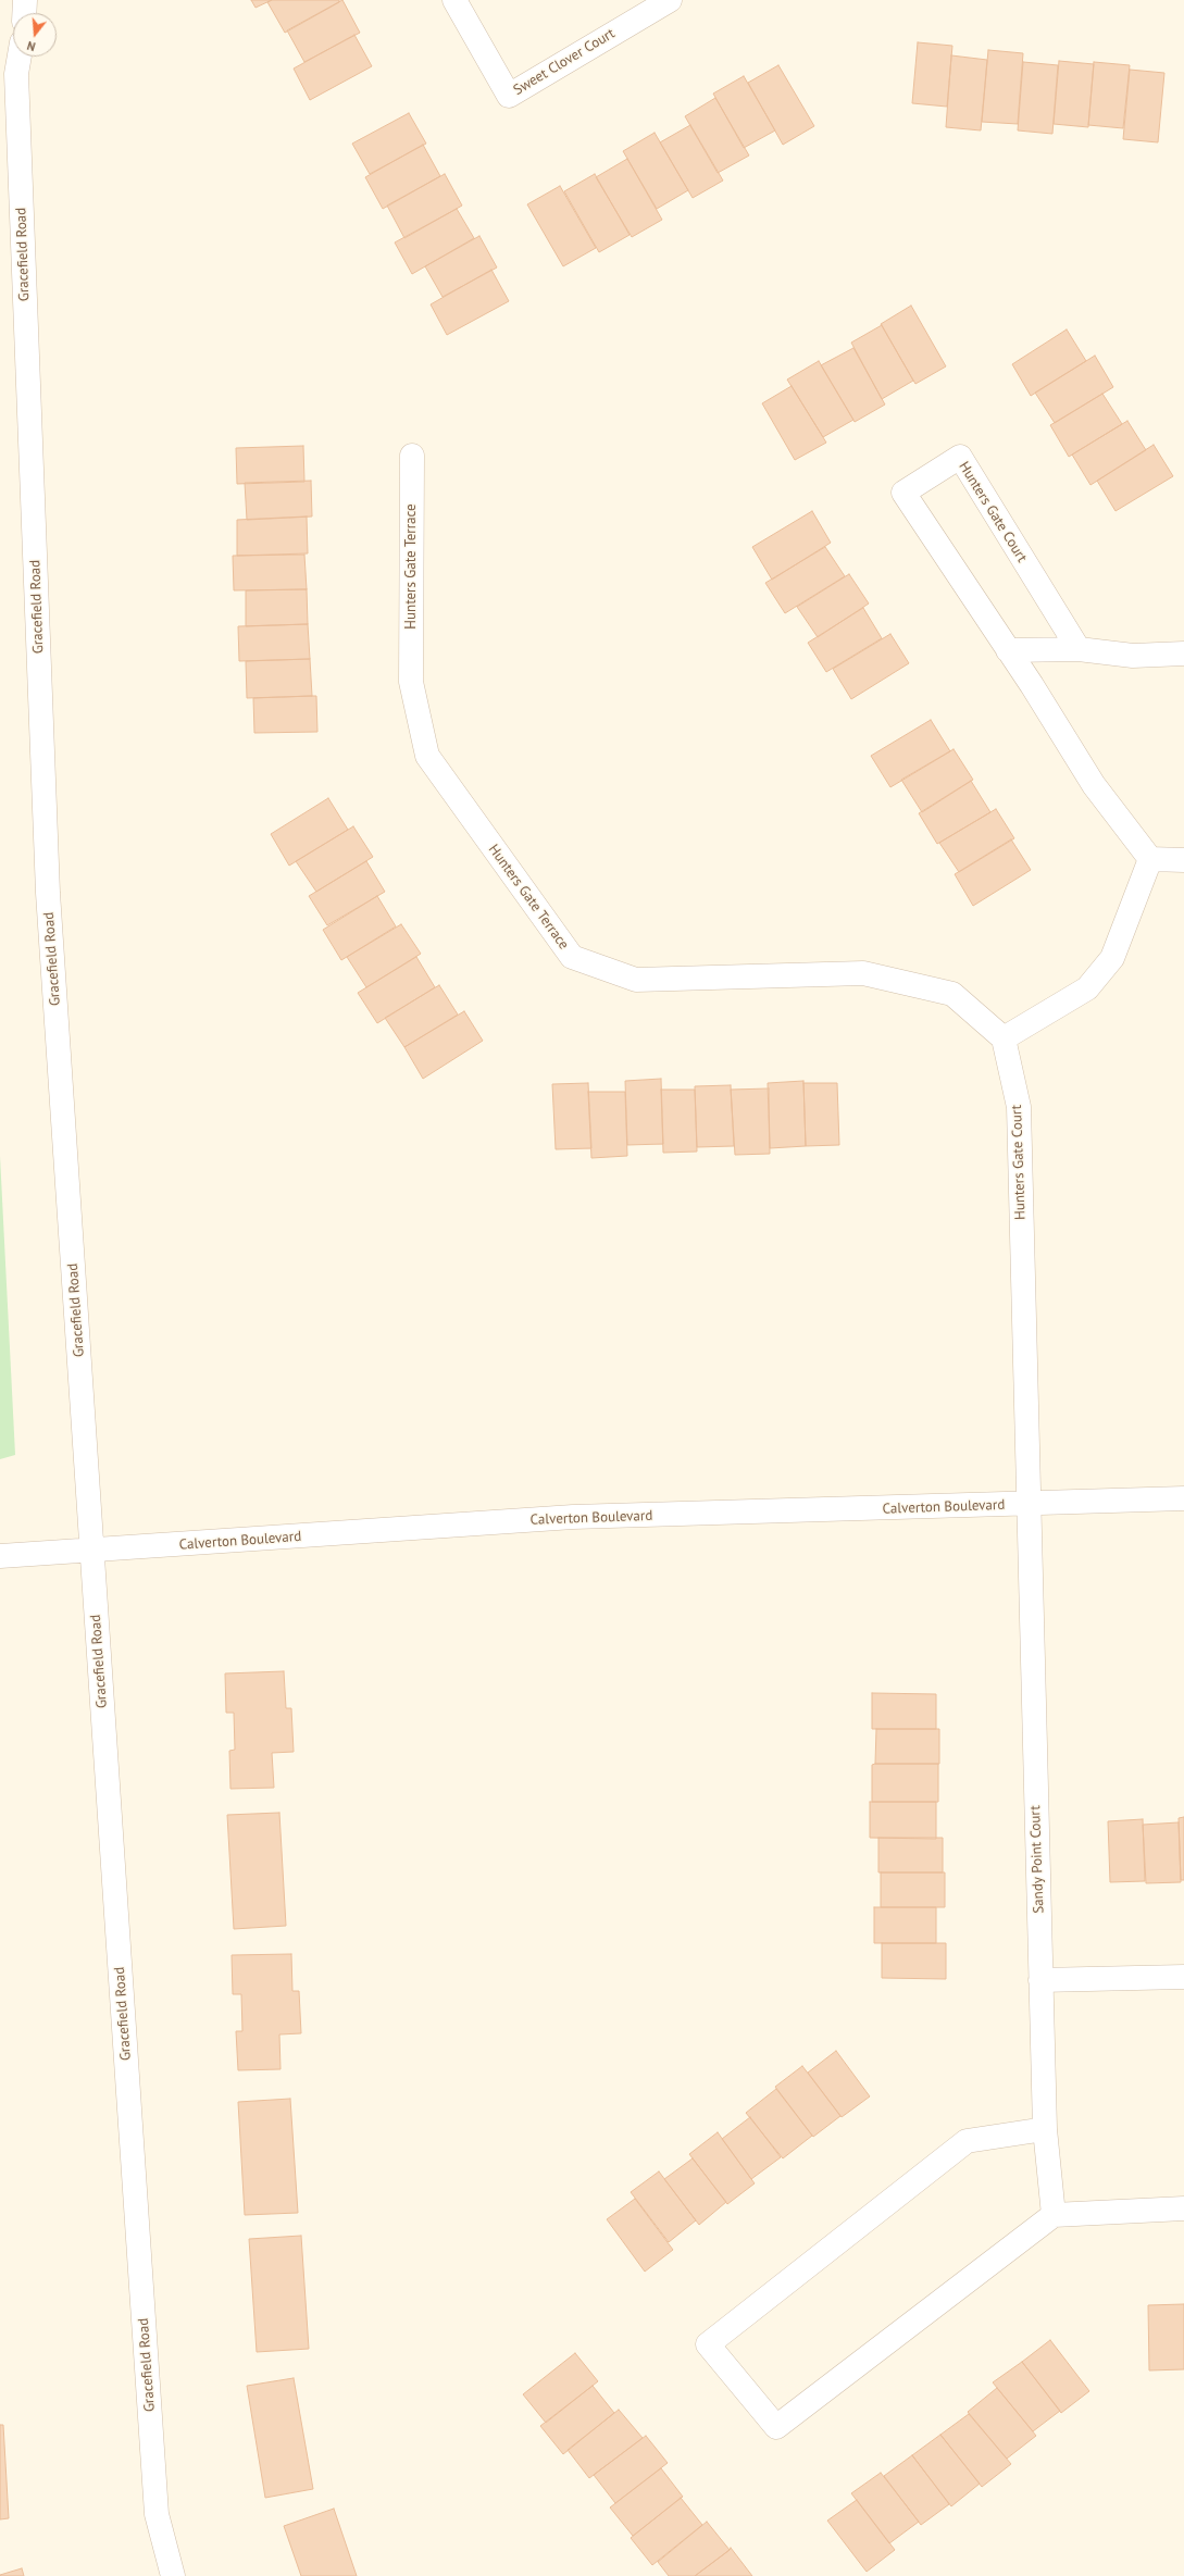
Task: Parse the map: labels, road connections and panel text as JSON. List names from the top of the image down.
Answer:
{
  "streets": {
    "street": [
      "Sweet Clover Court",
      "Gracefield Road",
      "Hunters Gate Court",
      "Hunters Gate Terrace",
      "Calverton Boulevard",
      "Sandy Point Court"
    ]
  },
  "crossings": [
    ["Gracefield Road", "Calverton Boulevard"],
    ["Hunters Gate Court", "Hunters Gate Terrace"],
    ["Hunters Gate Court", "Calverton Boulevard"],
    ["Hunters Gate Court", "Sandy Point Court"],
    ["Calverton Boulevard", "Sandy Point Court"]
  ],
  "north": "bottom"
}
